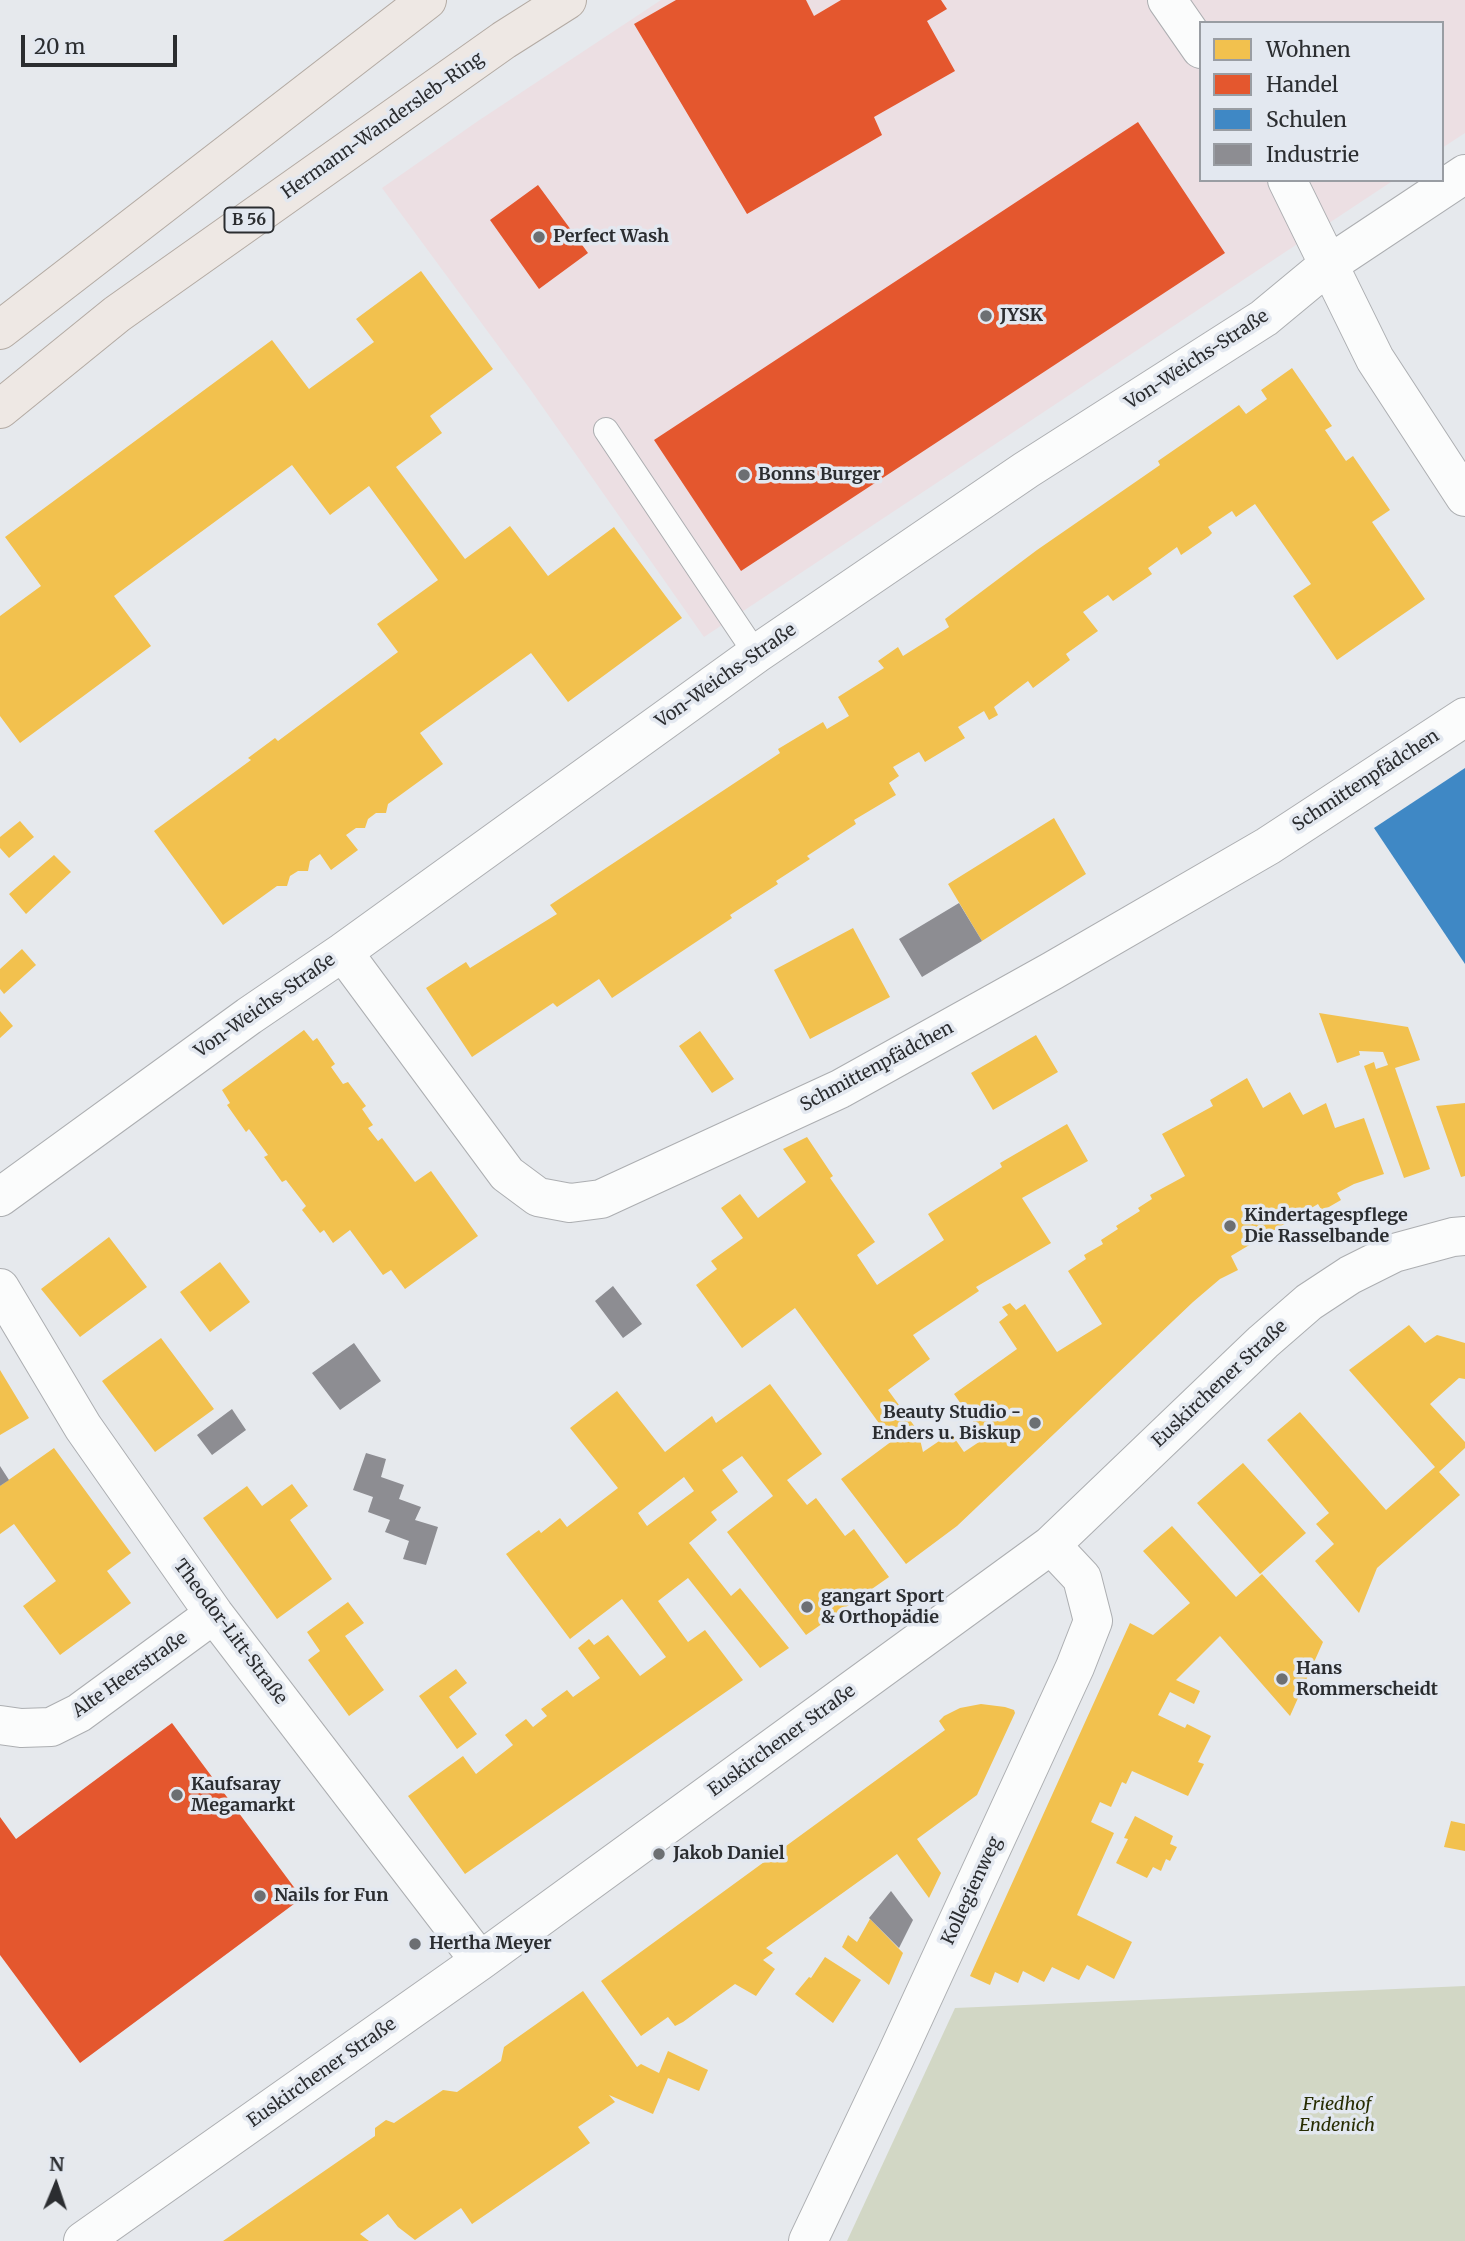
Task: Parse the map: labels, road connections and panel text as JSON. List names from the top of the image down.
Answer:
{
  "streets": {
    "main road": ["Hermann-Wandersleb-Ring", "B 56"],
    "street": [
      "Von-Weichs-Straße",
      "Schmittenpfädchen",
      "Euskirchener Straße",
      "Theodor-Litt-Straße",
      "Alte Heerstraße",
      "Kollegienweg"
    ]
  },
  "crossings": [
    ["Von-Weichs-Straße", "Schmittenpfädchen"],
    ["Euskirchener Straße", "Theodor-Litt-Straße"],
    ["Euskirchener Straße", "Kollegienweg"],
    ["Theodor-Litt-Straße", "Alte Heerstraße"]
  ],
  "parks": ["Friedhof Endenich"],
  "places": [
    "Perfect Wash",
    "JYSK",
    "Bonns Burger",
    "Kindertagespflege Die Rasselbande",
    "Beauty Studio - Enders u. Biskup",
    "gangart Sport & Orthopädie",
    "Hans Rommerscheidt",
    "Kaufsaray Megamarkt",
    "Jakob Daniel",
    "Nails for Fun",
    "Hertha Meyer"
  ],
  "legend": [
    "Wohnen",
    "Handel",
    "Schulen",
    "Industrie"
  ],
  "scale_bar": "20 m",
  "north": "top"
}
